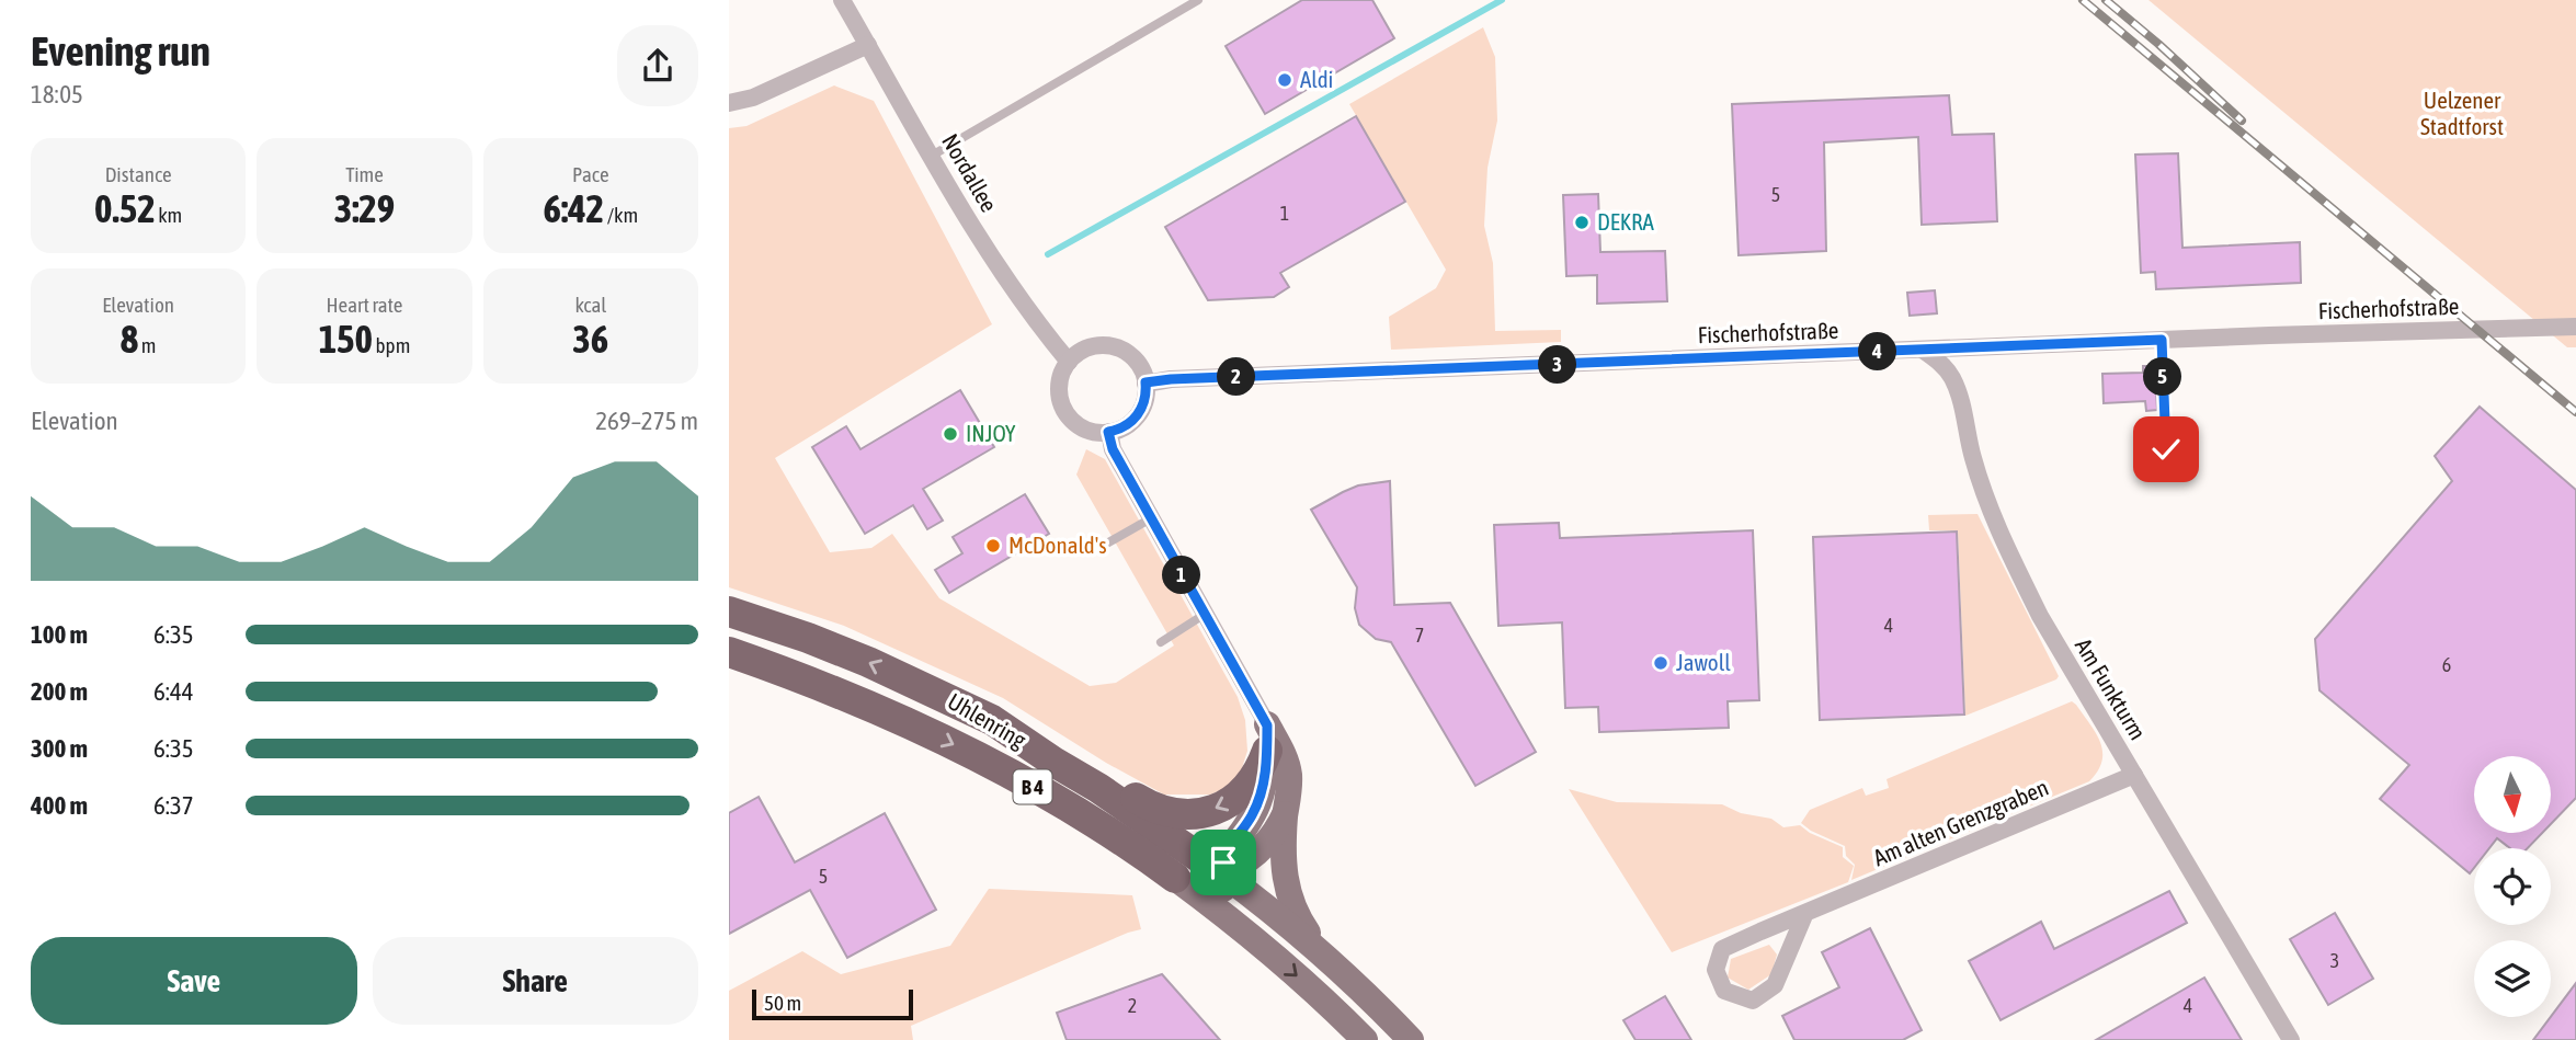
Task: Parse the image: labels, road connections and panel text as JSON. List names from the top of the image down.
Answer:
{
  "streets": {
    "highway": ["Uhlenring", "B 4"],
    "street": [
      "Nordallee",
      "Fischerhofstraße",
      "Am Funkturm",
      "Am alten Grenzgraben"
    ]
  },
  "crossings": [
    ["Nordallee", "Fischerhofstraße"],
    ["Fischerhofstraße", "Am Funkturm"],
    ["Am Funkturm", "Am alten Grenzgraben"],
    ["Uhlenring", "B 4"]
  ],
  "parks": ["Uelzener Stadtforst"],
  "places": [
    "Aldi",
    "DEKRA",
    "INJOY",
    "McDonald's",
    "Jawoll"
  ],
  "house_numbers": [
    "5",
    "1",
    "4",
    "7",
    "6",
    "5",
    "3",
    "2",
    "4"
  ],
  "scale_bar": "50 m",
  "north": "bottom",
  "page": {
    "heading": ["Evening run", "18:05"],
    "stats": [
      ["Distance", "0.52 km"],
      ["Time", "3:29"],
      ["Pace", "6:42 /km"],
      ["Elevation", "8 m"],
      ["Heart rate", "150 bpm"],
      ["kcal", "36"]
    ],
    "pins": [
      "4",
      "3",
      "2",
      "5",
      "1"
    ],
    "chart": ["Elevation", "269–275 m"],
    "list": [
      {
        "name": "100 m",
        "note": "6:35"
      },
      {
        "name": "200 m",
        "note": "6:44"
      },
      {
        "name": "300 m",
        "note": "6:35"
      },
      {
        "name": "400 m",
        "note": "6:37"
      }
    ],
    "buttons": ["Save", "Share"],
    "scale": "50 m"
  }
}
